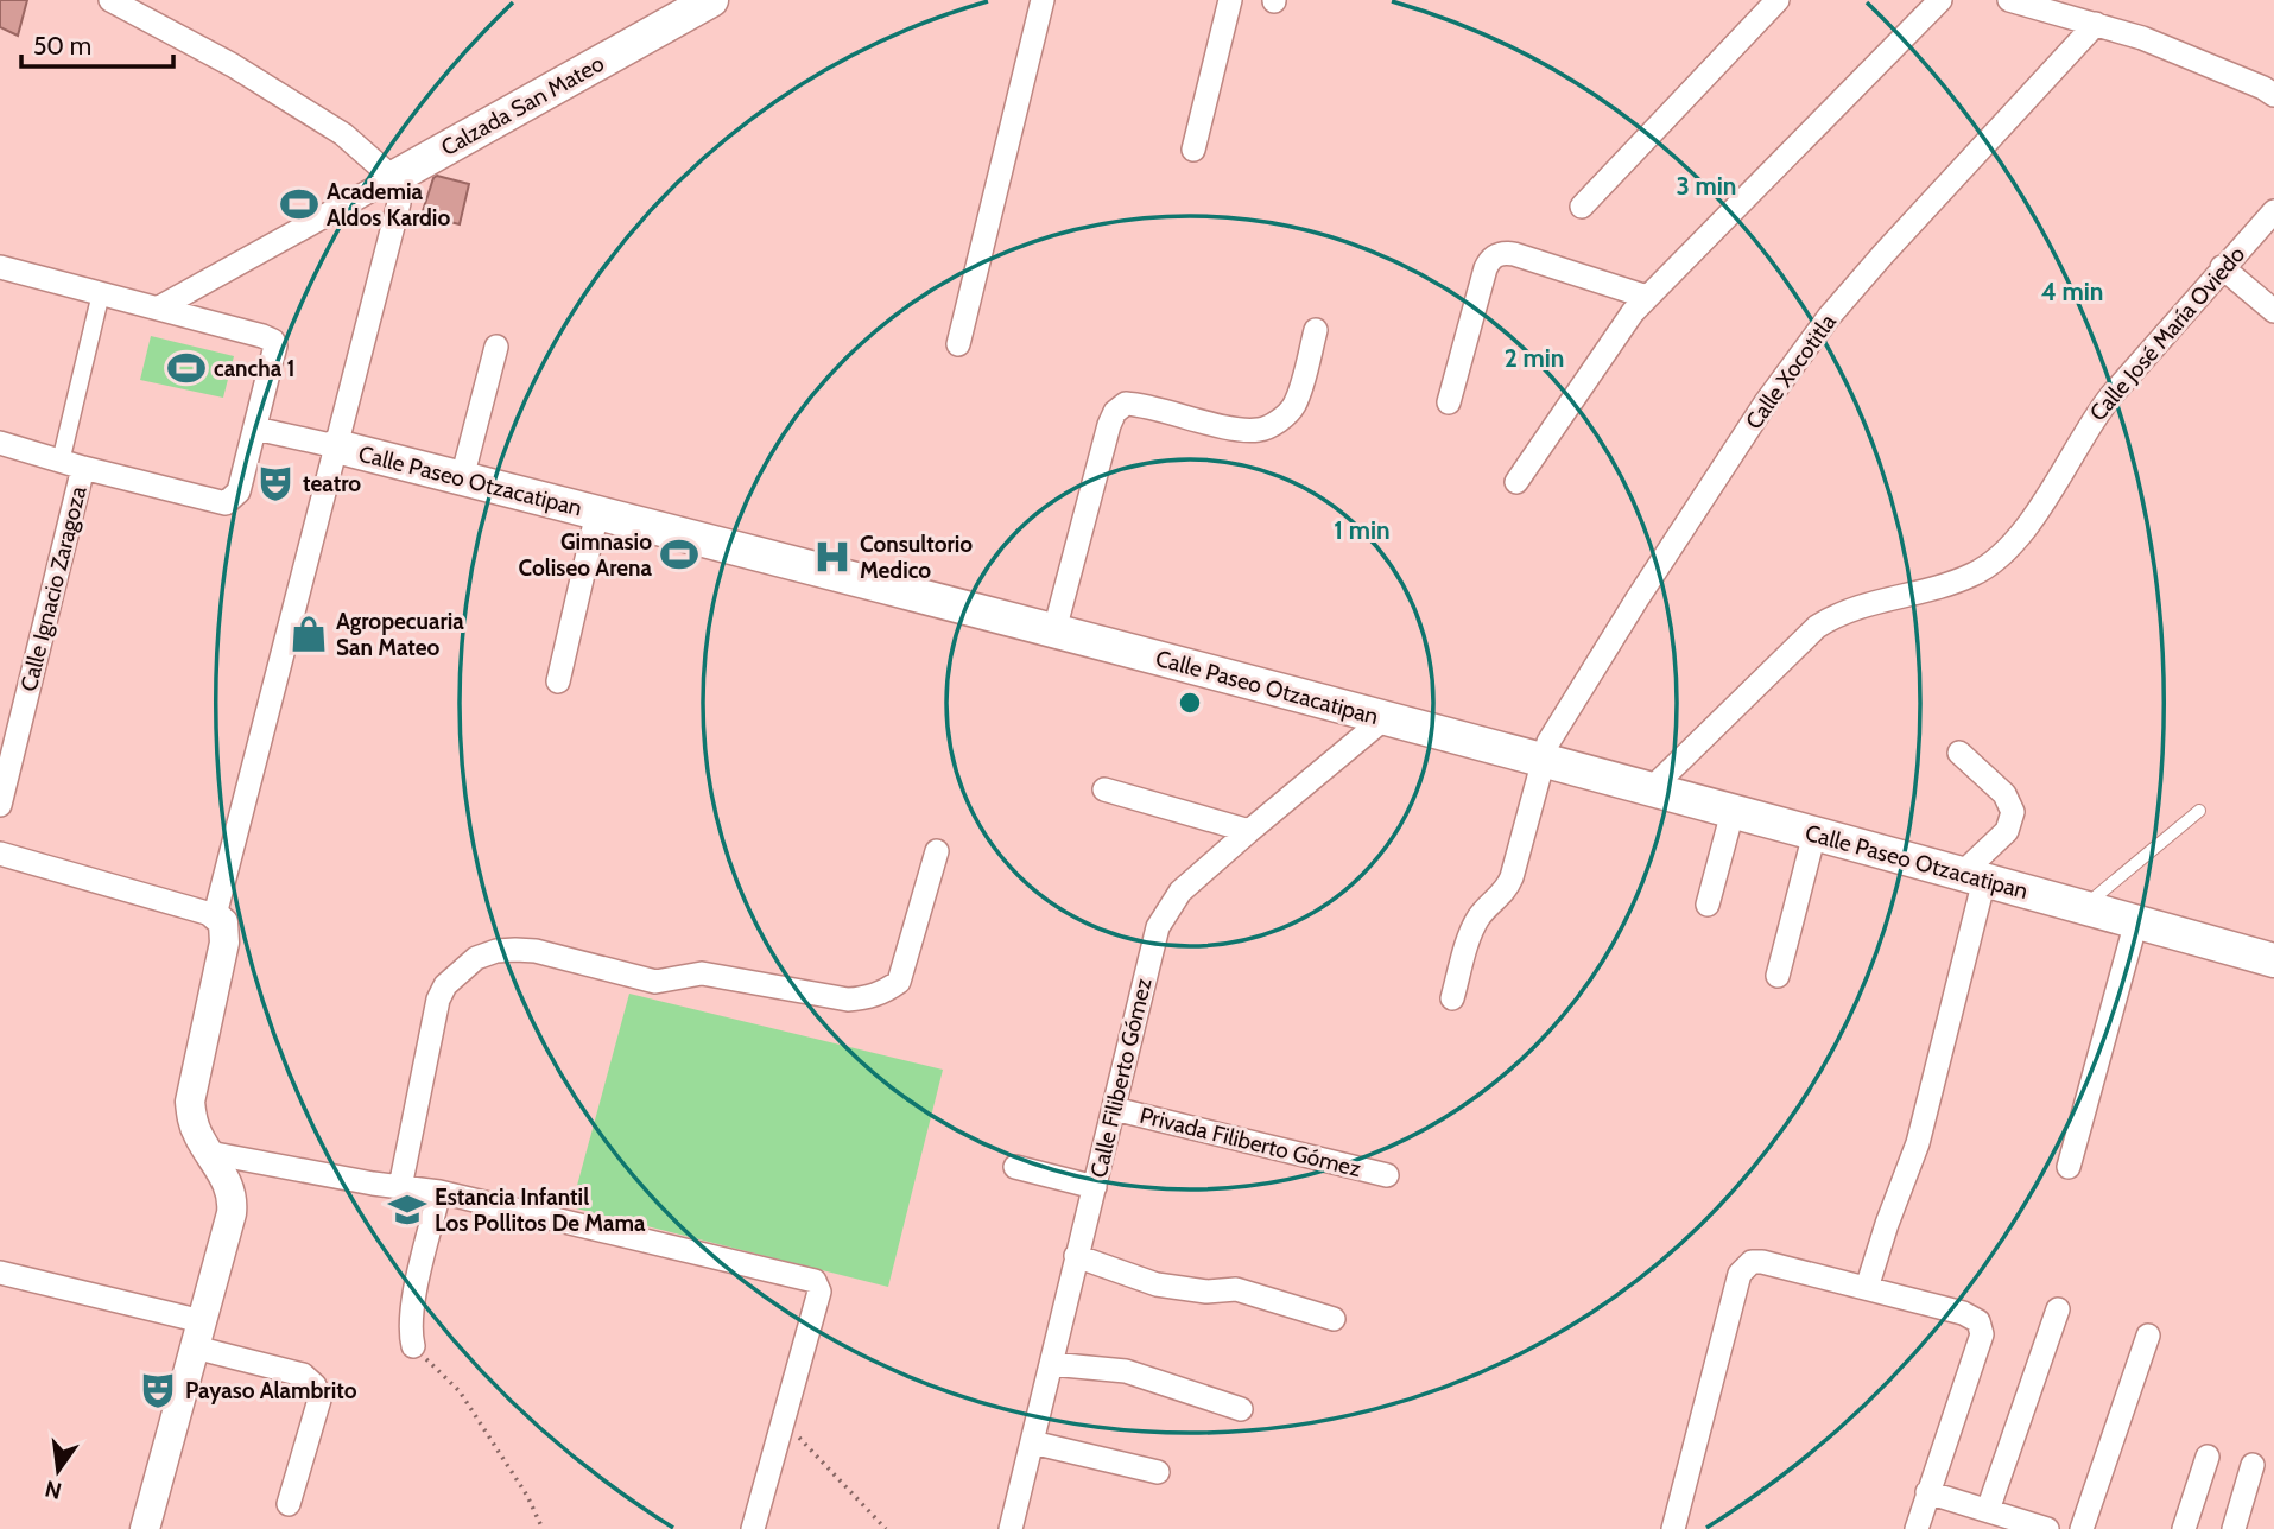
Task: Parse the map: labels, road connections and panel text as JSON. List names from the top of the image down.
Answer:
{
  "streets": {
    "main road": ["Calzada San Mateo", "Calle Paseo Otzacatipan"],
    "street": [
      "Calle José María Oviedo",
      "Calle Xocotitla",
      "Calle Ignacio Zaragoza",
      "Calle Filiberto Gómez",
      "Privada Filiberto Gómez"
    ]
  },
  "crossings": [
    ["Calle José María Oviedo", "Calle Paseo Otzacatipan"],
    ["Calle Xocotitla", "Calle Paseo Otzacatipan"],
    ["Calle Paseo Otzacatipan", "Calle Filiberto Gómez"],
    ["Calle Filiberto Gómez", "Privada Filiberto Gómez"]
  ],
  "places": {
    "sports": ["Academia Aldos Kardio", "cancha 1", "Gimnasio Coliseo Arena"],
    "theatre": ["teatro", "Payaso Alambrito"],
    "hospital": ["Consultorio Medico"],
    "shop": ["Agropecuaria San Mateo"],
    "school or university": ["Estancia Infantil Los Pollitos De Mama"]
  },
  "scale_bar": "50 m",
  "north": "bottom",
  "rings": [
    "3 min",
    "4 min",
    "2 min",
    "1 min"
  ]
}
